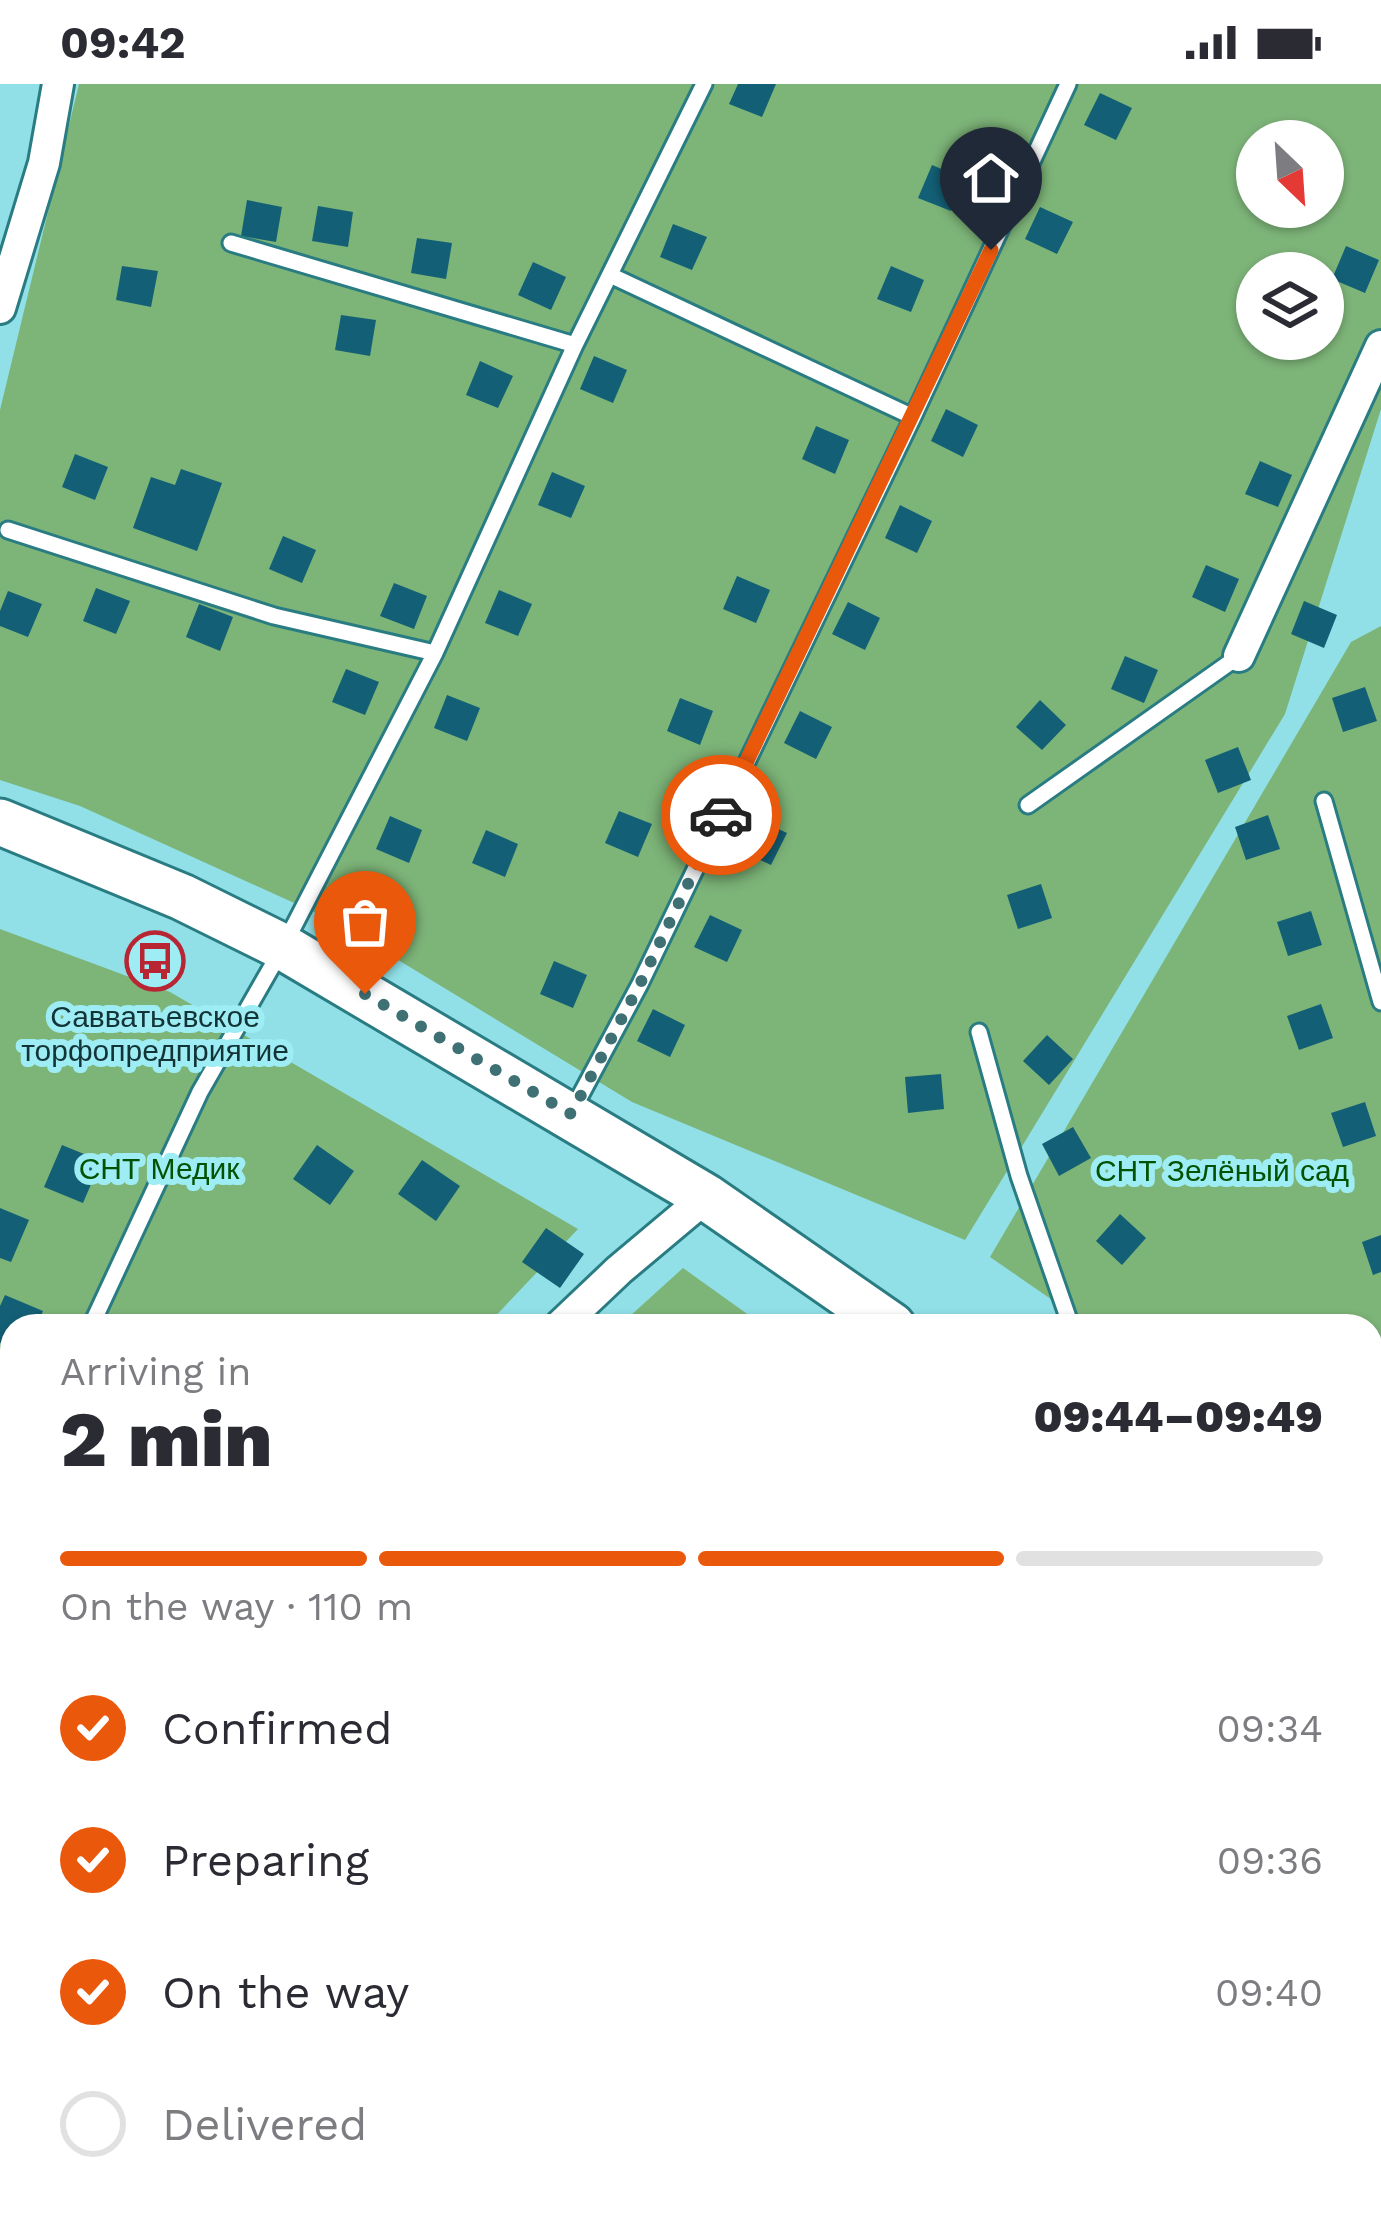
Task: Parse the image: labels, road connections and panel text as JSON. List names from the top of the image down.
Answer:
{
  "parks": ["СНТ Медик", "СНТ Зелёный сад"],
  "places": {
    "bus stop": ["Савватьевское торфопредприятие"]
  },
  "north": "bottom right",
  "page": {
    "status": "09:42",
    "heading": ["2 min", "Arriving in", "09:44–09:49"],
    "bar": "On the way · 110 m",
    "list": [
      ["Confirmed", "09:34"],
      ["Preparing", "09:36"],
      ["On the way", "09:40"],
      "Delivered"
    ]
  }
}
